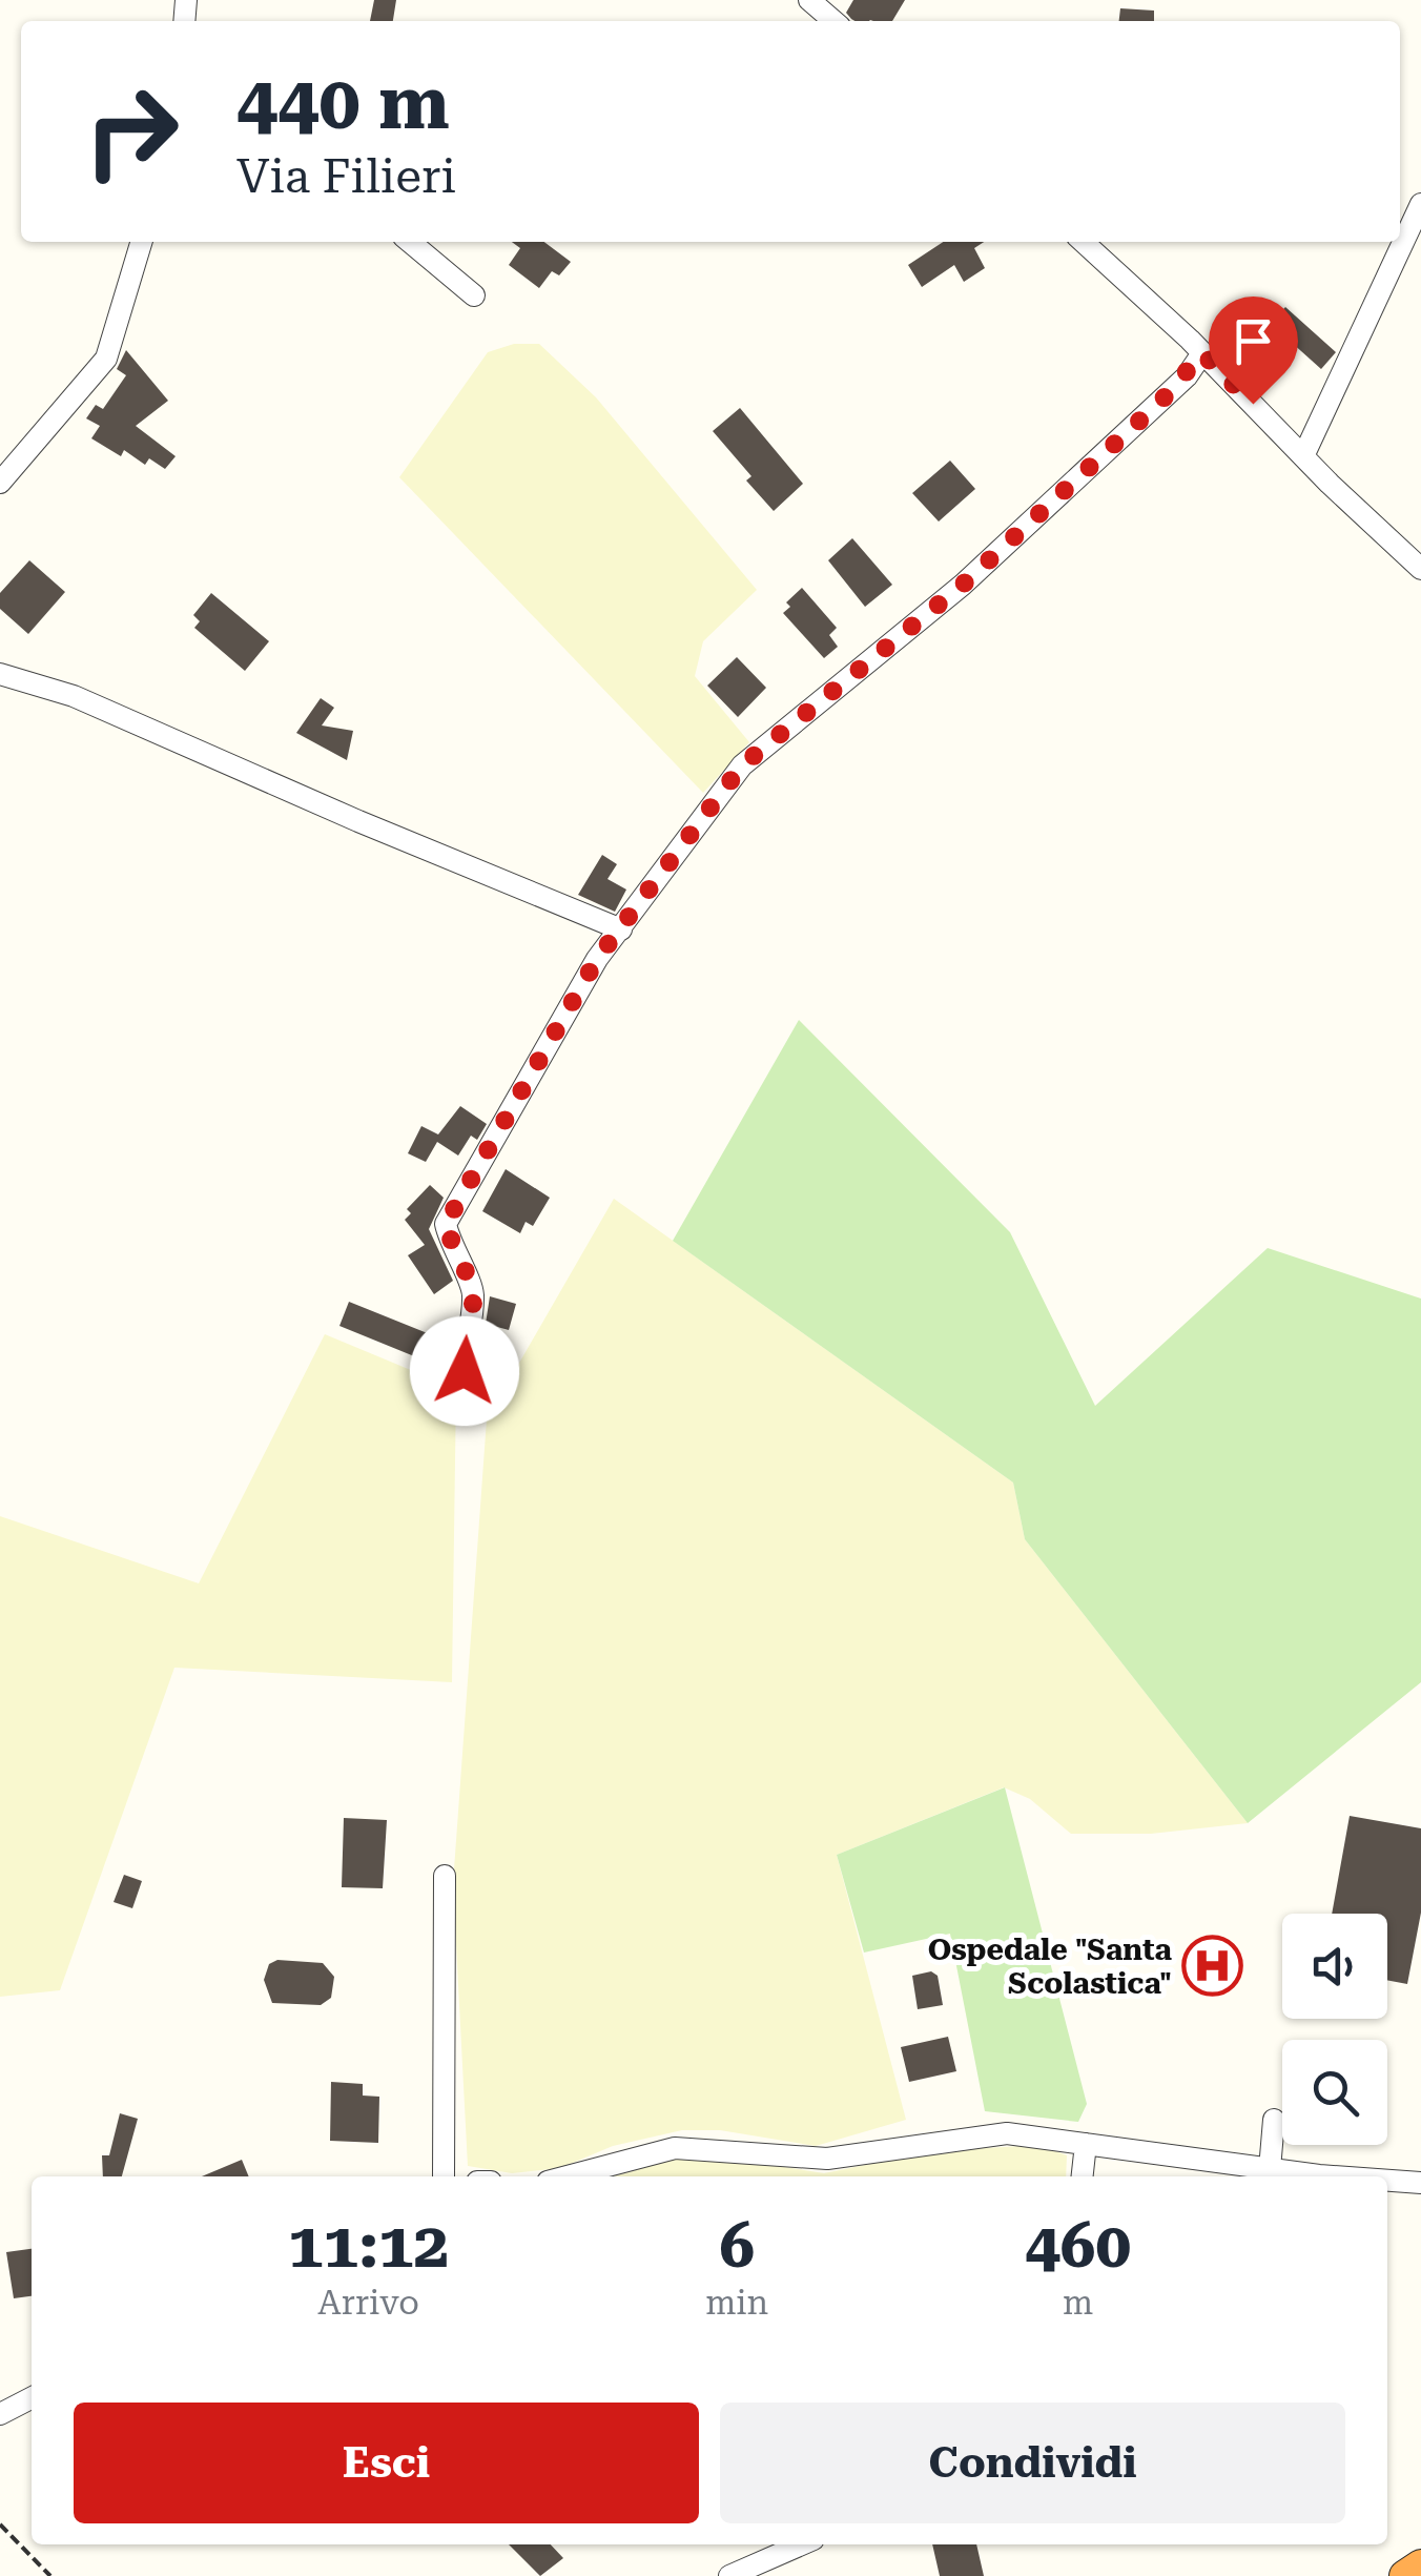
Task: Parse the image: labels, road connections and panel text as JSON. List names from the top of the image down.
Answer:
{
  "places": {
    "hospital": ["Ospedale \"Santa Scolastica\""]
  },
  "page": {
    "turn": ["440 m", "Via Filieri"],
    "eta": [
      "11:12",
      "Arrivo",
      "6",
      "min",
      "460",
      "m"
    ],
    "buttons": ["Esci", "Condividi"]
  }
}
